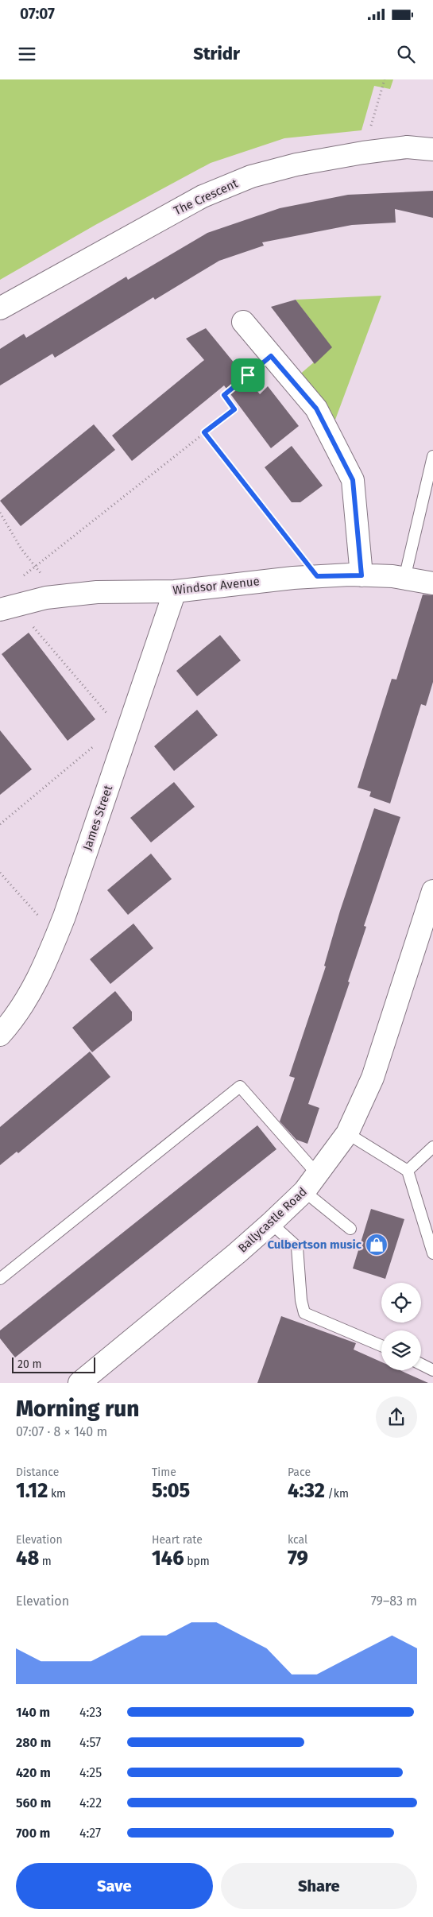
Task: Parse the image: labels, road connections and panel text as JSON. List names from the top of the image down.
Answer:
{
  "streets": {
    "street": [
      "The Crescent",
      "Windsor Avenue",
      "James Street",
      "Ballycastle Road"
    ]
  },
  "crossings": [
    ["Windsor Avenue", "James Street"]
  ],
  "places": {
    "shop": ["Culbertson music"]
  },
  "scale_bar": "20 m",
  "page": {
    "status": "07:07",
    "header": "Stridr",
    "scale": "20 m",
    "heading": ["Morning run", "07:07 · 8 × 140 m"],
    "stats": [
      ["Distance", "1.12 km"],
      ["Time", "5:05"],
      ["Pace", "4:32 /km"],
      ["Elevation", "48 m"],
      ["Heart rate", "146 bpm"],
      ["kcal", "79"]
    ],
    "chart": ["Elevation", "79–83 m"],
    "list": [
      {
        "name": "140 m",
        "note": "4:23"
      },
      {
        "name": "280 m",
        "note": "4:57"
      },
      {
        "name": "420 m",
        "note": "4:25"
      },
      {
        "name": "560 m",
        "note": "4:22"
      },
      {
        "name": "700 m",
        "note": "4:27"
      }
    ],
    "buttons": ["Save", "Share"]
  }
}
